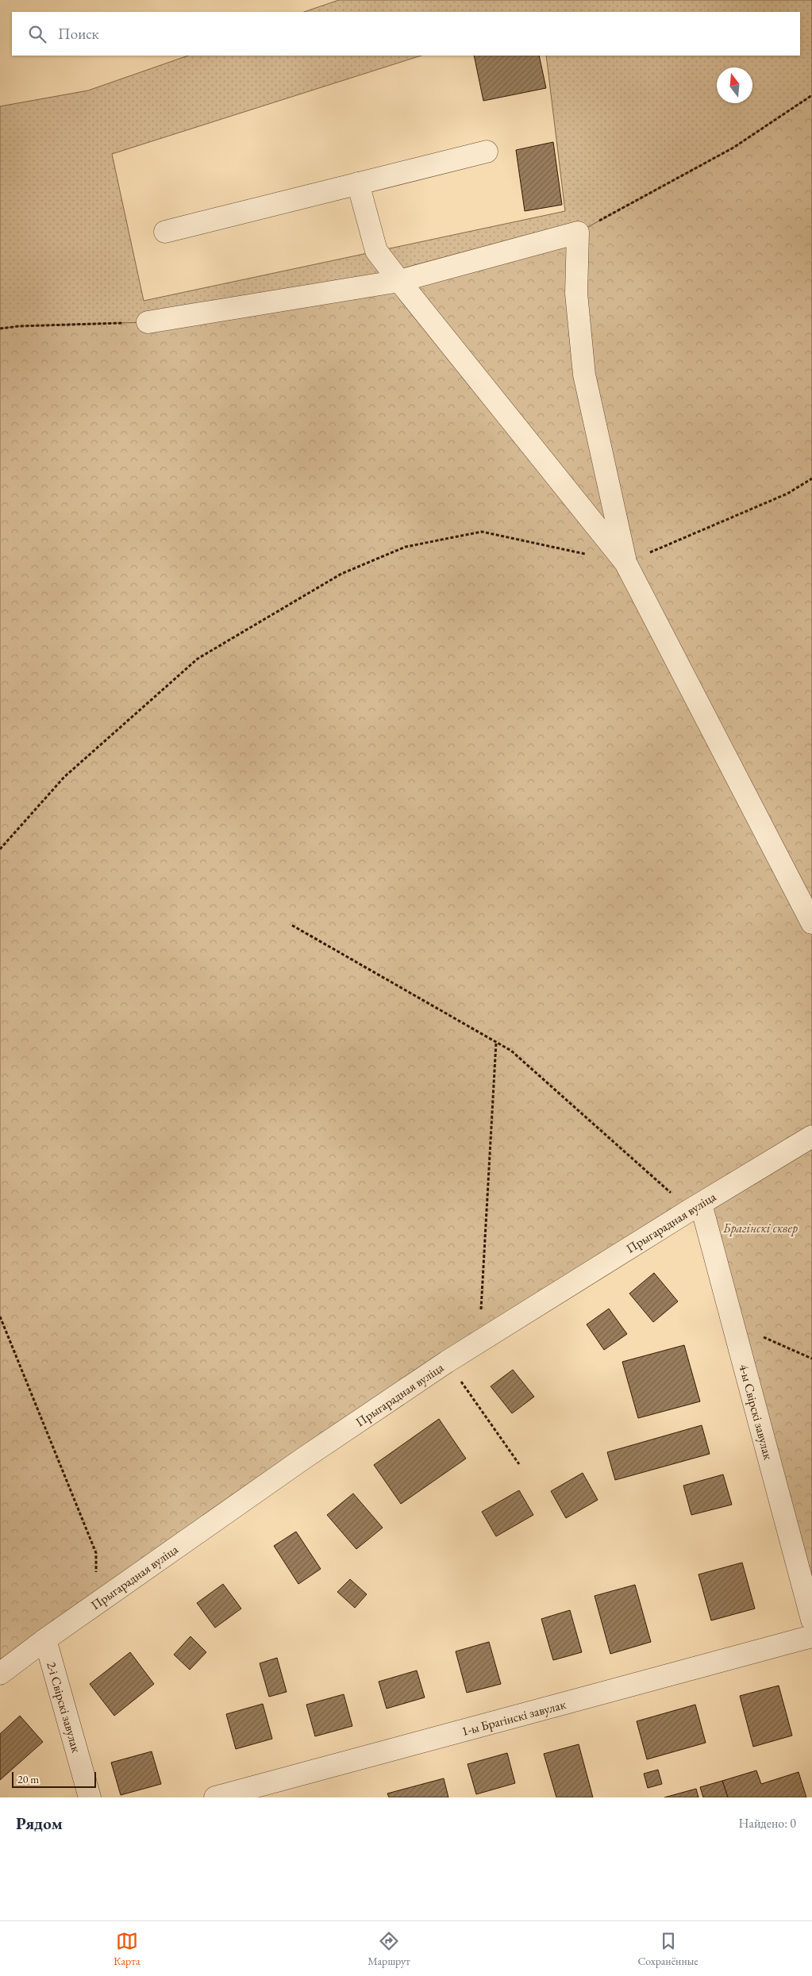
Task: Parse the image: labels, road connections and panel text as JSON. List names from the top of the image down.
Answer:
{
  "streets": {
    "street": [
      "Прыгарадная вуліца",
      "4-ы Свірскі завулак",
      "2-і Свірскі завулак",
      "1-ы Брагінскі завулак"
    ]
  },
  "crossings": [
    ["Прыгарадная вуліца", "4-ы Свірскі завулак"],
    ["Прыгарадная вуліца", "2-і Свірскі завулак"]
  ],
  "parks": ["Брагінскі сквер"],
  "scale_bar": "20 m",
  "north": "top",
  "page": {
    "search": "Поиск",
    "scale": "20 m",
    "heading": ["Рядом", "Найдено: 0"],
    "nav": ["Карта", "Маршрут", "Сохранённые"]
  }
}
